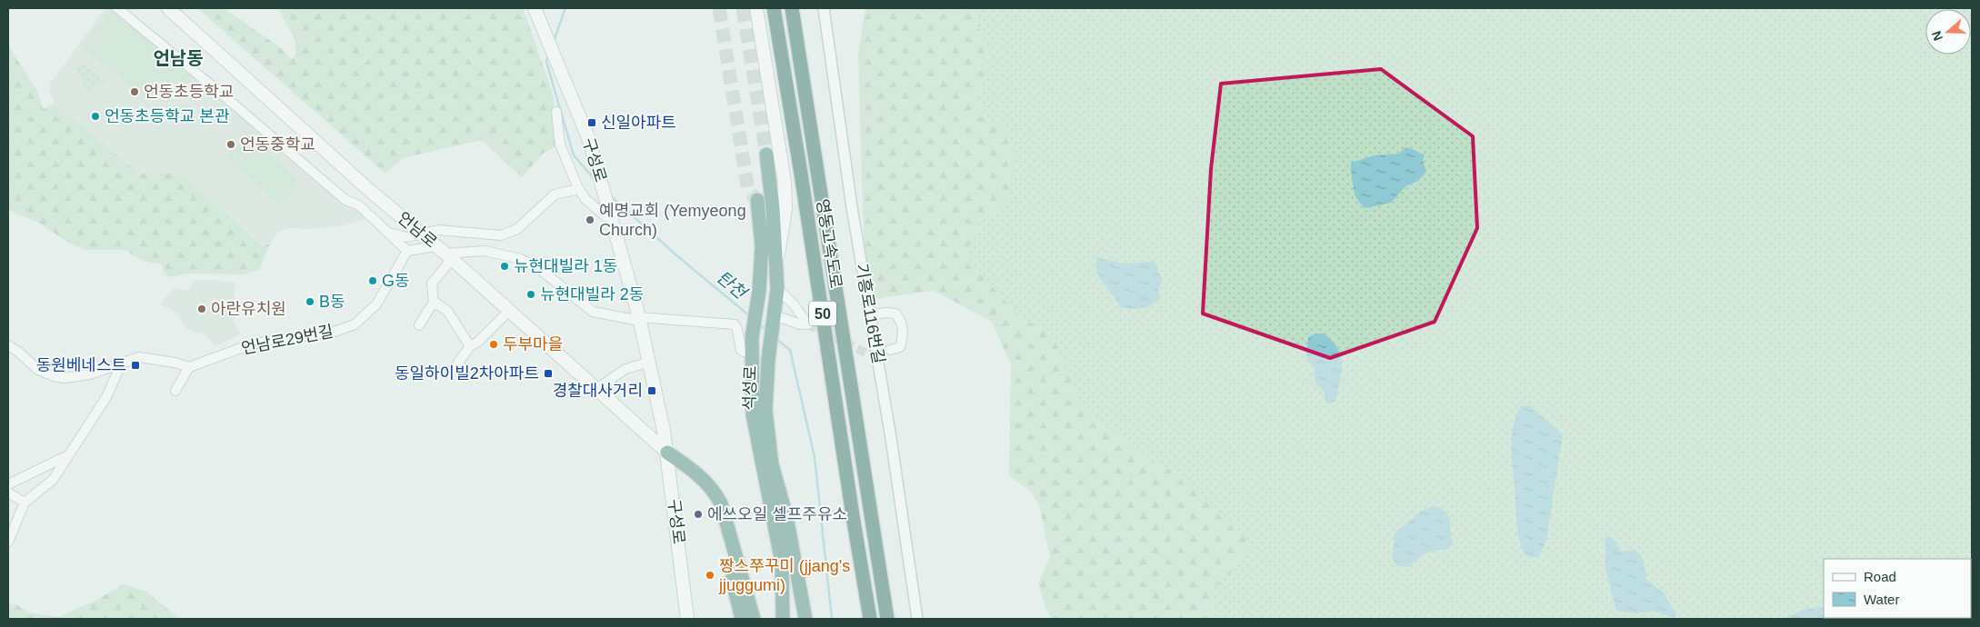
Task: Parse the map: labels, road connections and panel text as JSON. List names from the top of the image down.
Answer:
{
  "streets": {
    "highway": ["영동고속도로", "50", "석성로"],
    "main road": ["구성로", "언남로"],
    "street": ["기흥로116번길", "언남로29번길"]
  },
  "crossings": [
    ["구성로", "언남로"]
  ],
  "districts": ["언남동"],
  "water": ["탄천"],
  "places": {
    "other": [
      "언동초등학교",
      "언동초등학교 본관",
      "언동중학교",
      "예명교회 (Yemyeong Church)",
      "뉴현대빌라 1동",
      "G동",
      "뉴현대빌라 2동",
      "B동",
      "아란유치원",
      "두부마을",
      "에쓰오일 셀프주유소",
      "짱스쭈꾸미 (jjang's jjuggumi)"
    ],
    "transit": [
      "신일아파트",
      "동원베네스트",
      "동일하이빌2차아파트",
      "경찰대사거리"
    ]
  },
  "legend": ["Road", "Water"],
  "north": "left"
}
